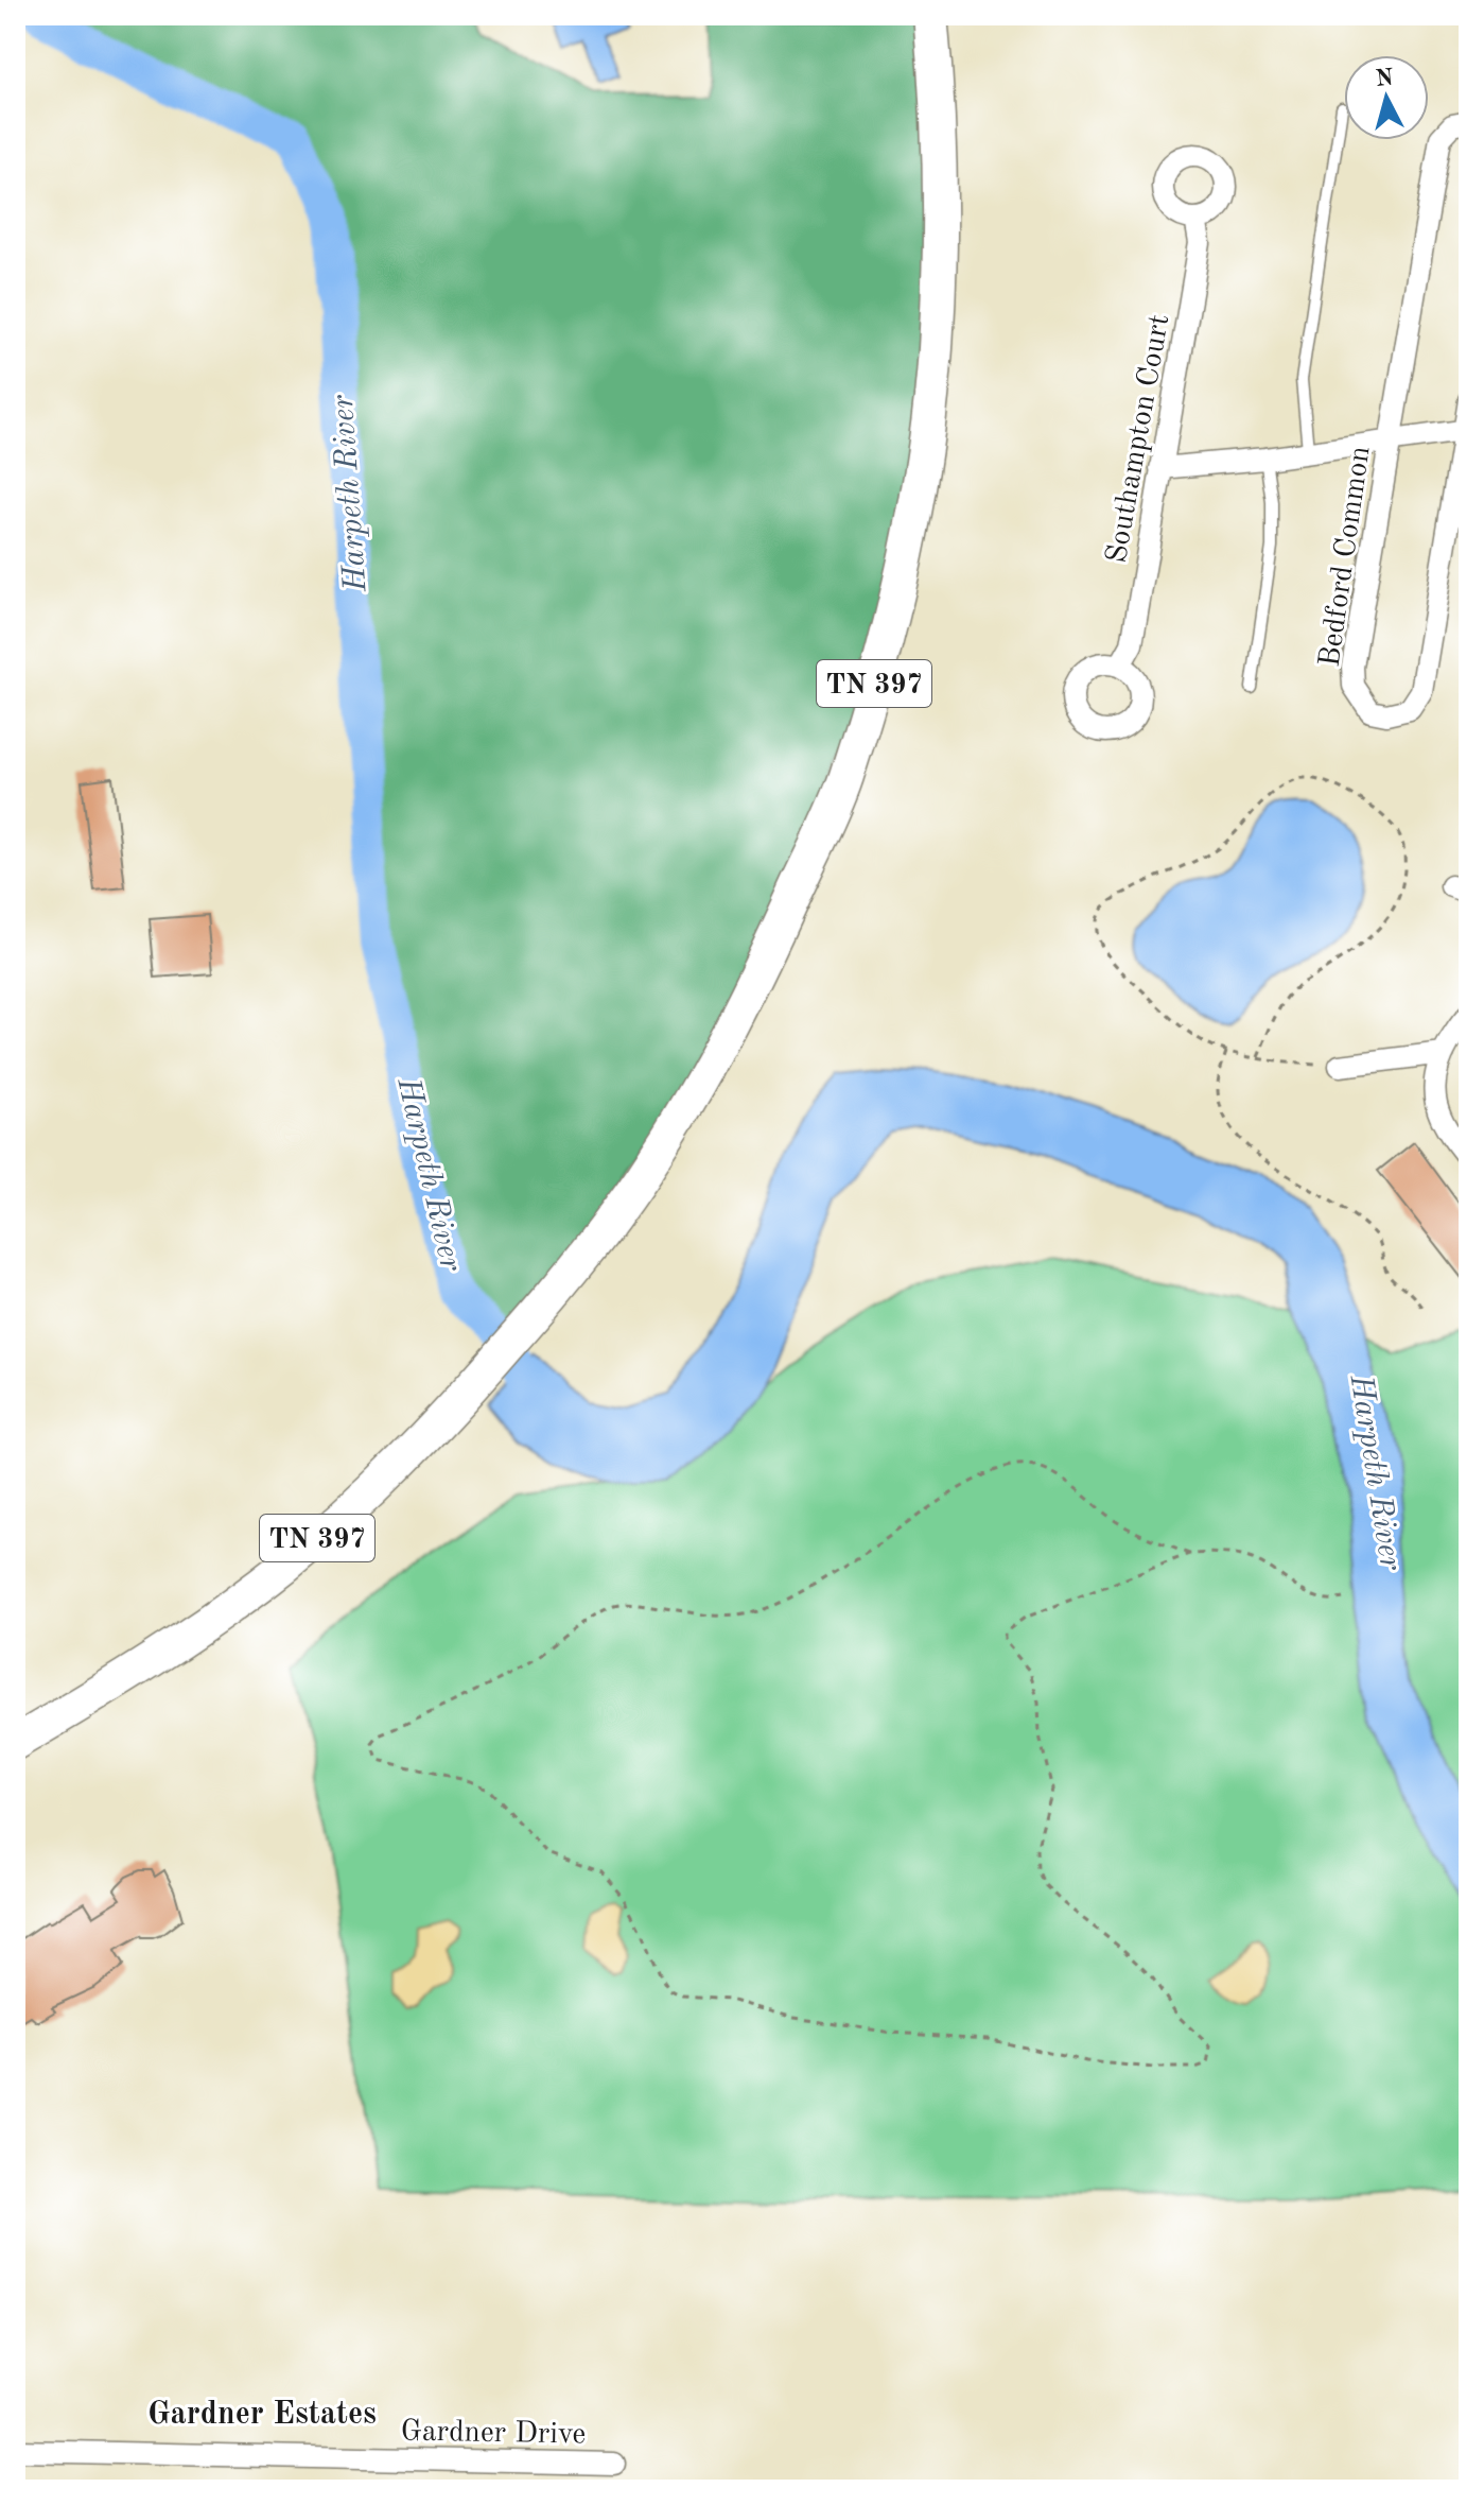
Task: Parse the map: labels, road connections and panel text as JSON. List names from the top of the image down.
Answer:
{
  "streets": {
    "main road": ["TN 397"],
    "street": ["Southampton Court", "Bedford Common", "Gardner Drive"]
  },
  "districts": ["Gardner Estates"],
  "water": ["Harpeth River"],
  "north": "top"
}
